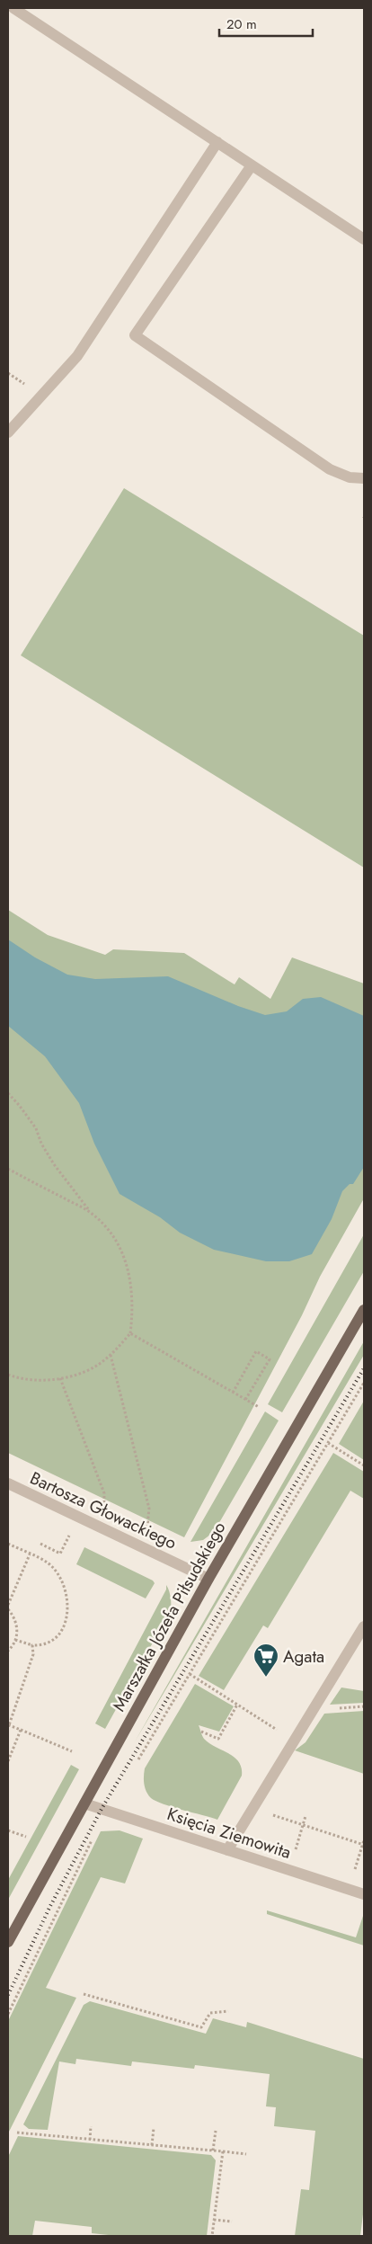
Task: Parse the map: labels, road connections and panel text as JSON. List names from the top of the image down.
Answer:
{
  "streets": {
    "main road": ["Marszałka Józefa Piłsudskiego"],
    "street": ["Bartosza Głowackiego", "Księcia Ziemowita"]
  },
  "crossings": [
    ["Bartosza Głowackiego", "Marszałka Józefa Piłsudskiego"],
    ["Marszałka Józefa Piłsudskiego", "Księcia Ziemowita"]
  ],
  "places": {
    "supermarket": ["Agata"]
  },
  "scale_bar": "20 m"
}
